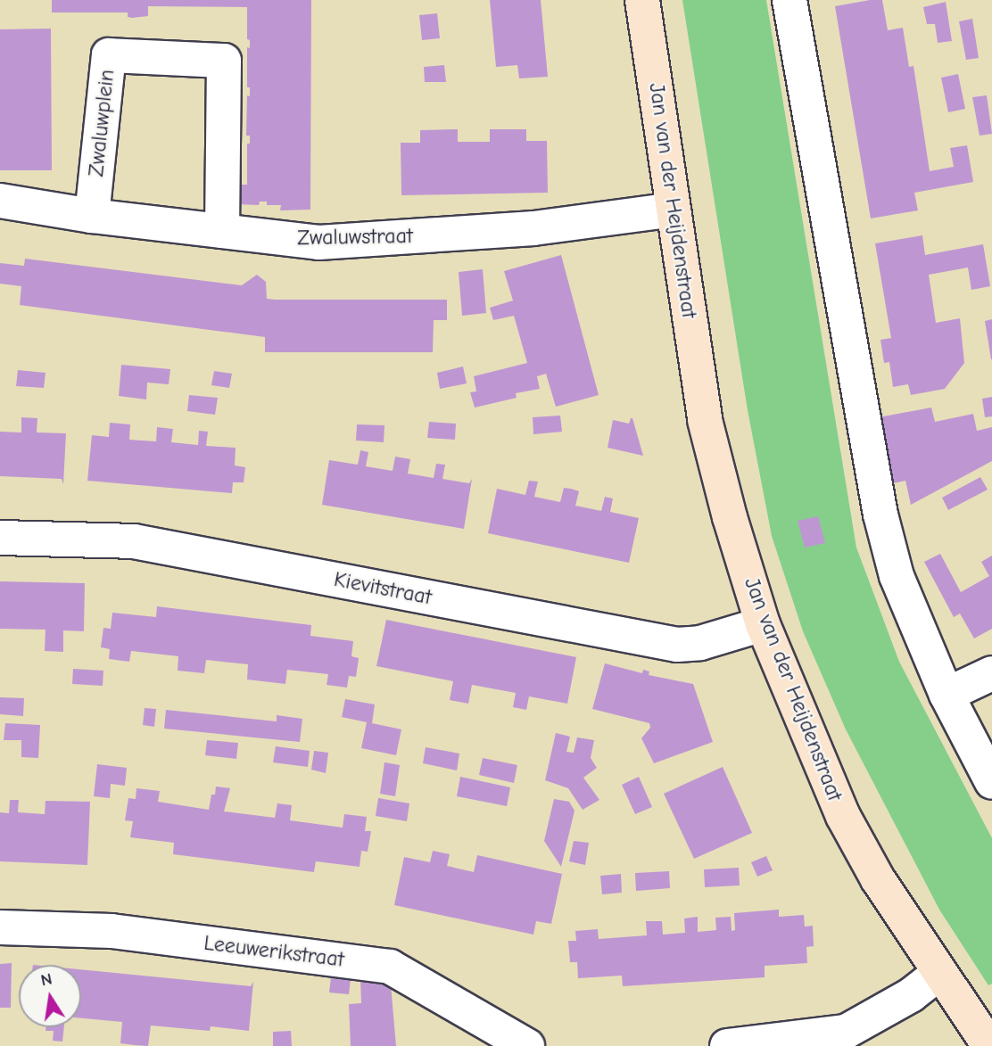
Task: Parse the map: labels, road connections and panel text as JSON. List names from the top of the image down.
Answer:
{
  "streets": {
    "main road": ["Jan van der Heijdenstraat"],
    "street": [
      "Zwaluwplein",
      "Zwaluwstraat",
      "Kievitstraat",
      "Leeuwerikstraat"
    ]
  },
  "crossings": [
    ["Zwaluwplein", "Zwaluwstraat"],
    ["Jan van der Heijdenstraat", "Zwaluwstraat"],
    ["Jan van der Heijdenstraat", "Kievitstraat"]
  ],
  "north": "top"
}
